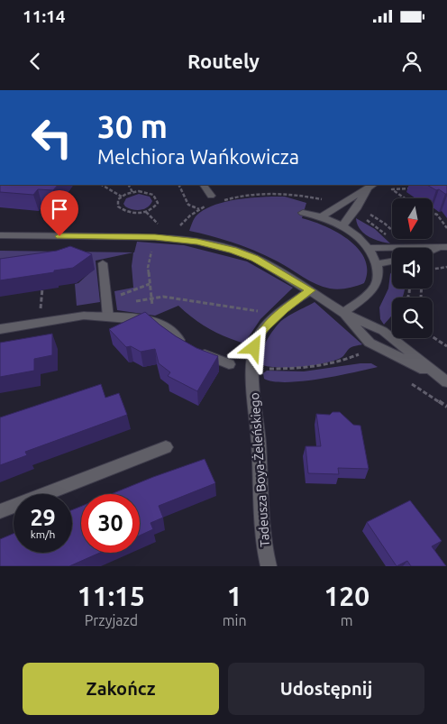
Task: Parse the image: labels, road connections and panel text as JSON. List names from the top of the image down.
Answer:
{
  "streets": {
    "street": ["Tadeusza Boya-Żeleńskiego"]
  },
  "north": "bottom",
  "page": {
    "status": "11:14",
    "header": "Routely",
    "turn": ["30 m", "Melchiora Wańkowicza"],
    "speed": "29 km/h",
    "limit": "30",
    "eta": [
      "11:15",
      "Przyjazd",
      "1",
      "min",
      "120",
      "m"
    ],
    "buttons": ["Zakończ", "Udostępnij"]
  }
}
